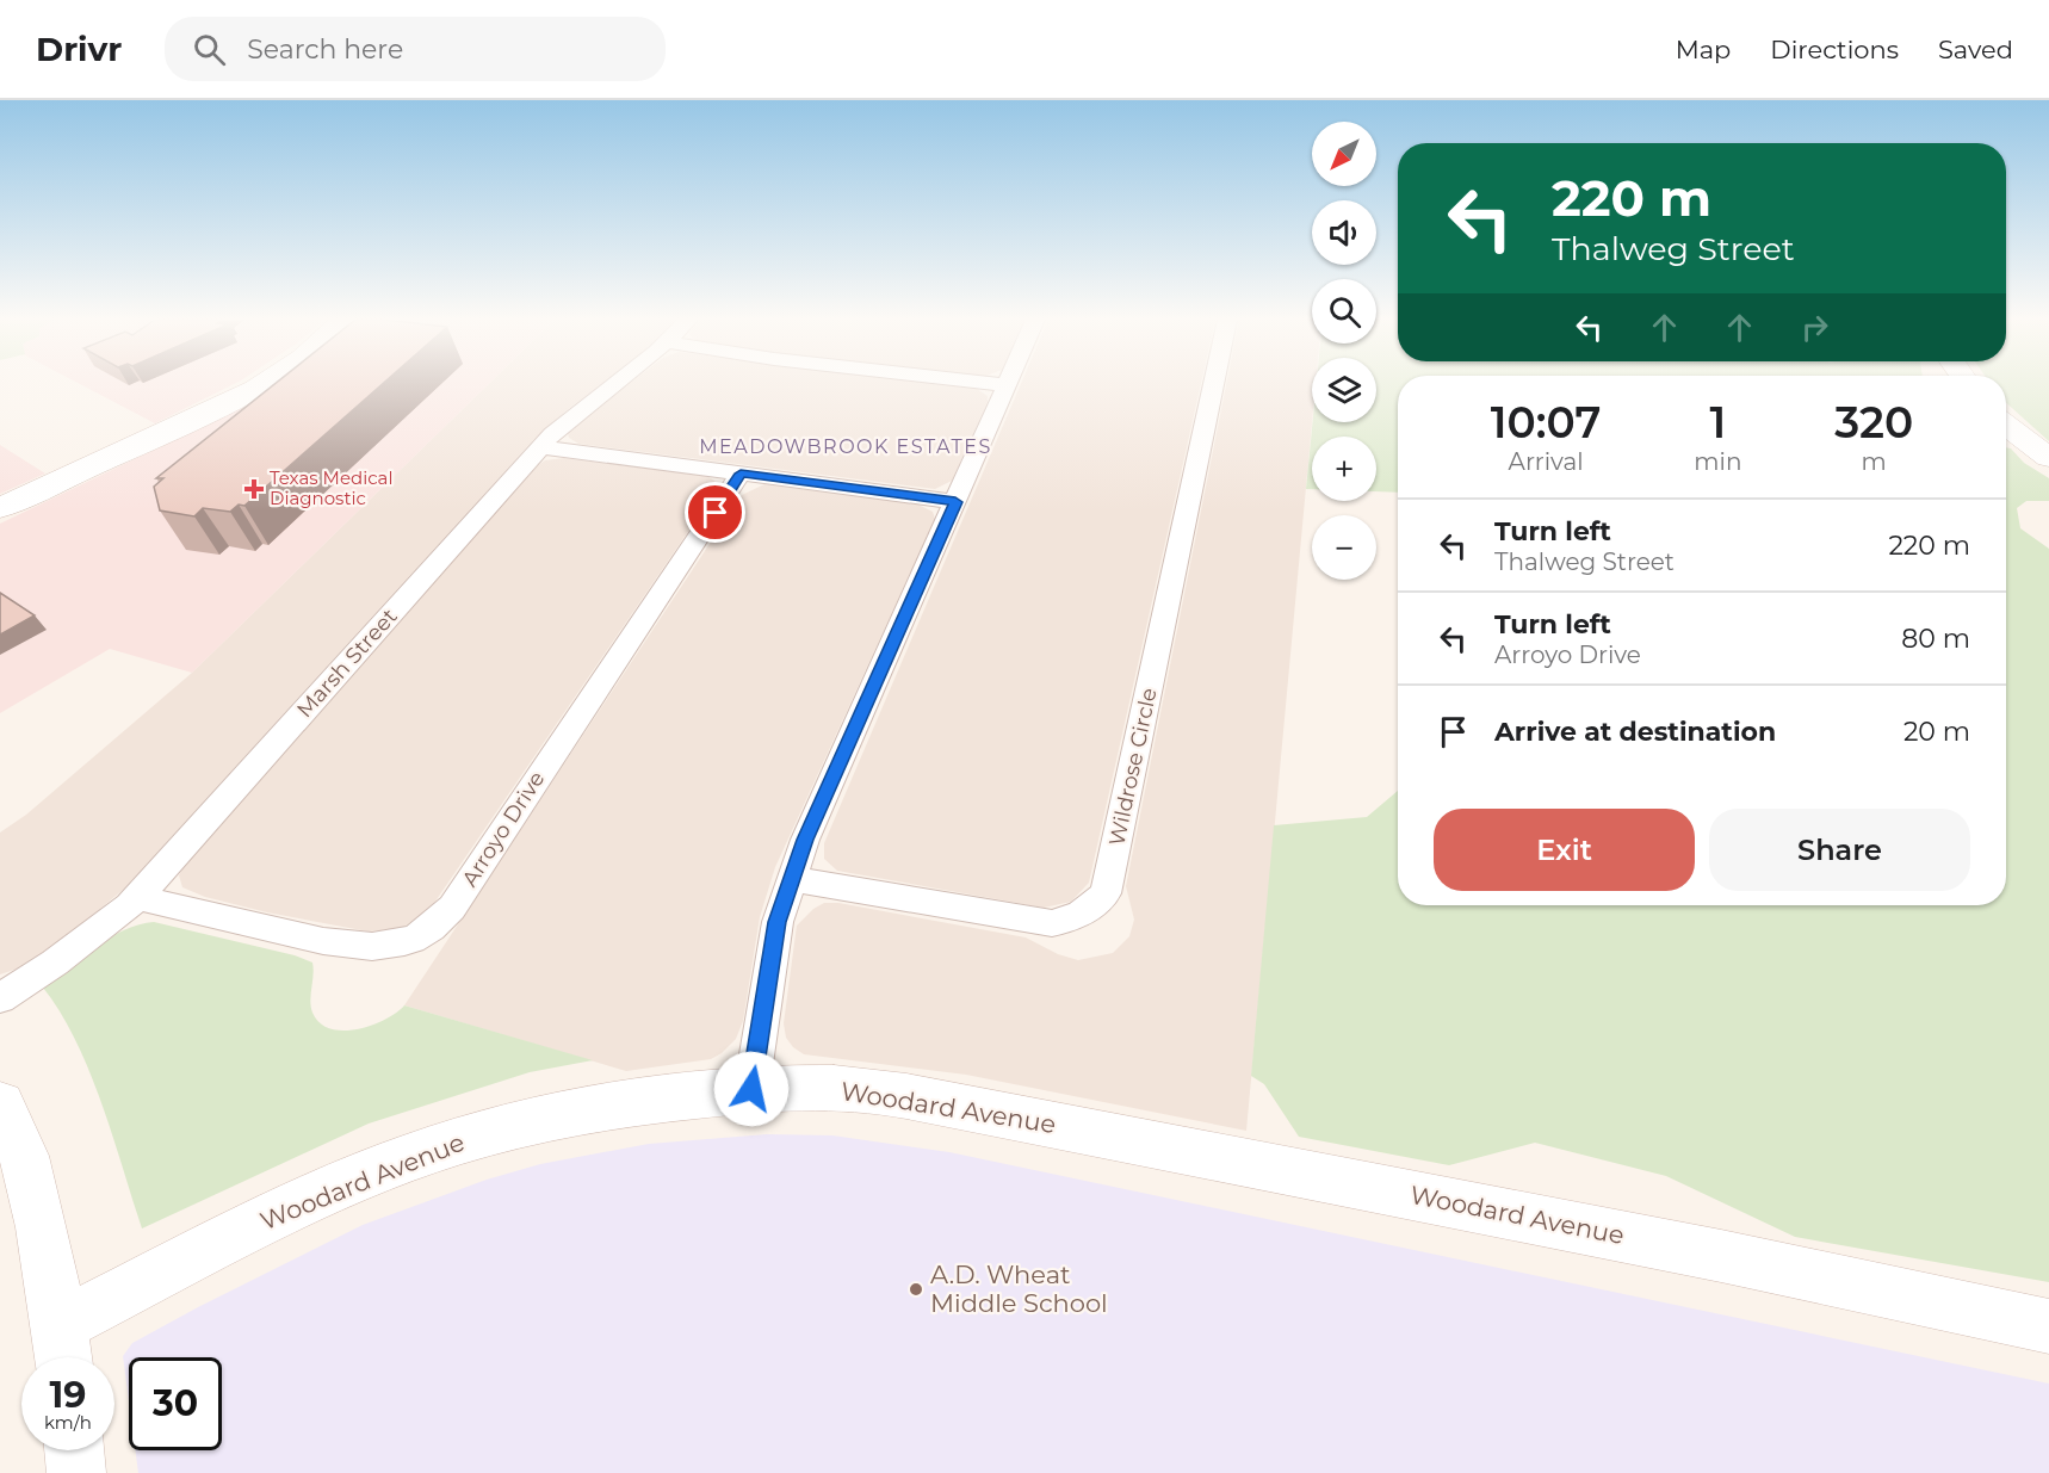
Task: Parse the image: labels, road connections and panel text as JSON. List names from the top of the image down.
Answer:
{
  "streets": {
    "street": [
      "Marsh Street",
      "Wildrose Circle",
      "Arroyo Drive",
      "Woodard Avenue"
    ]
  },
  "crossings": [
    ["Marsh Street", "Arroyo Drive"]
  ],
  "districts": ["MEADOWBROOK ESTATES"],
  "places": {
    "health": ["Texas Medical Diagnostic"],
    "other": ["A.D. Wheat Middle School"]
  },
  "north": "bottom left",
  "page": {
    "header": "Drivr",
    "search": "Search here",
    "nav": ["Map", "Directions", "Saved"],
    "map_buttons": ["+", "−"],
    "turn": ["220 m", "Thalweg Street"],
    "eta": [
      "10:07",
      "Arrival",
      "1",
      "min",
      "320",
      "m"
    ],
    "list": [
      {
        "name": "Turn left",
        "note": "Thalweg Street",
        "value": "220 m"
      },
      {
        "name": "Turn left",
        "note": "Arroyo Drive",
        "value": "80 m"
      },
      {
        "name": "Arrive at destination",
        "value": "20 m"
      }
    ],
    "buttons": ["Exit", "Share"],
    "speed": "19 km/h",
    "limit": "30"
  }
}
